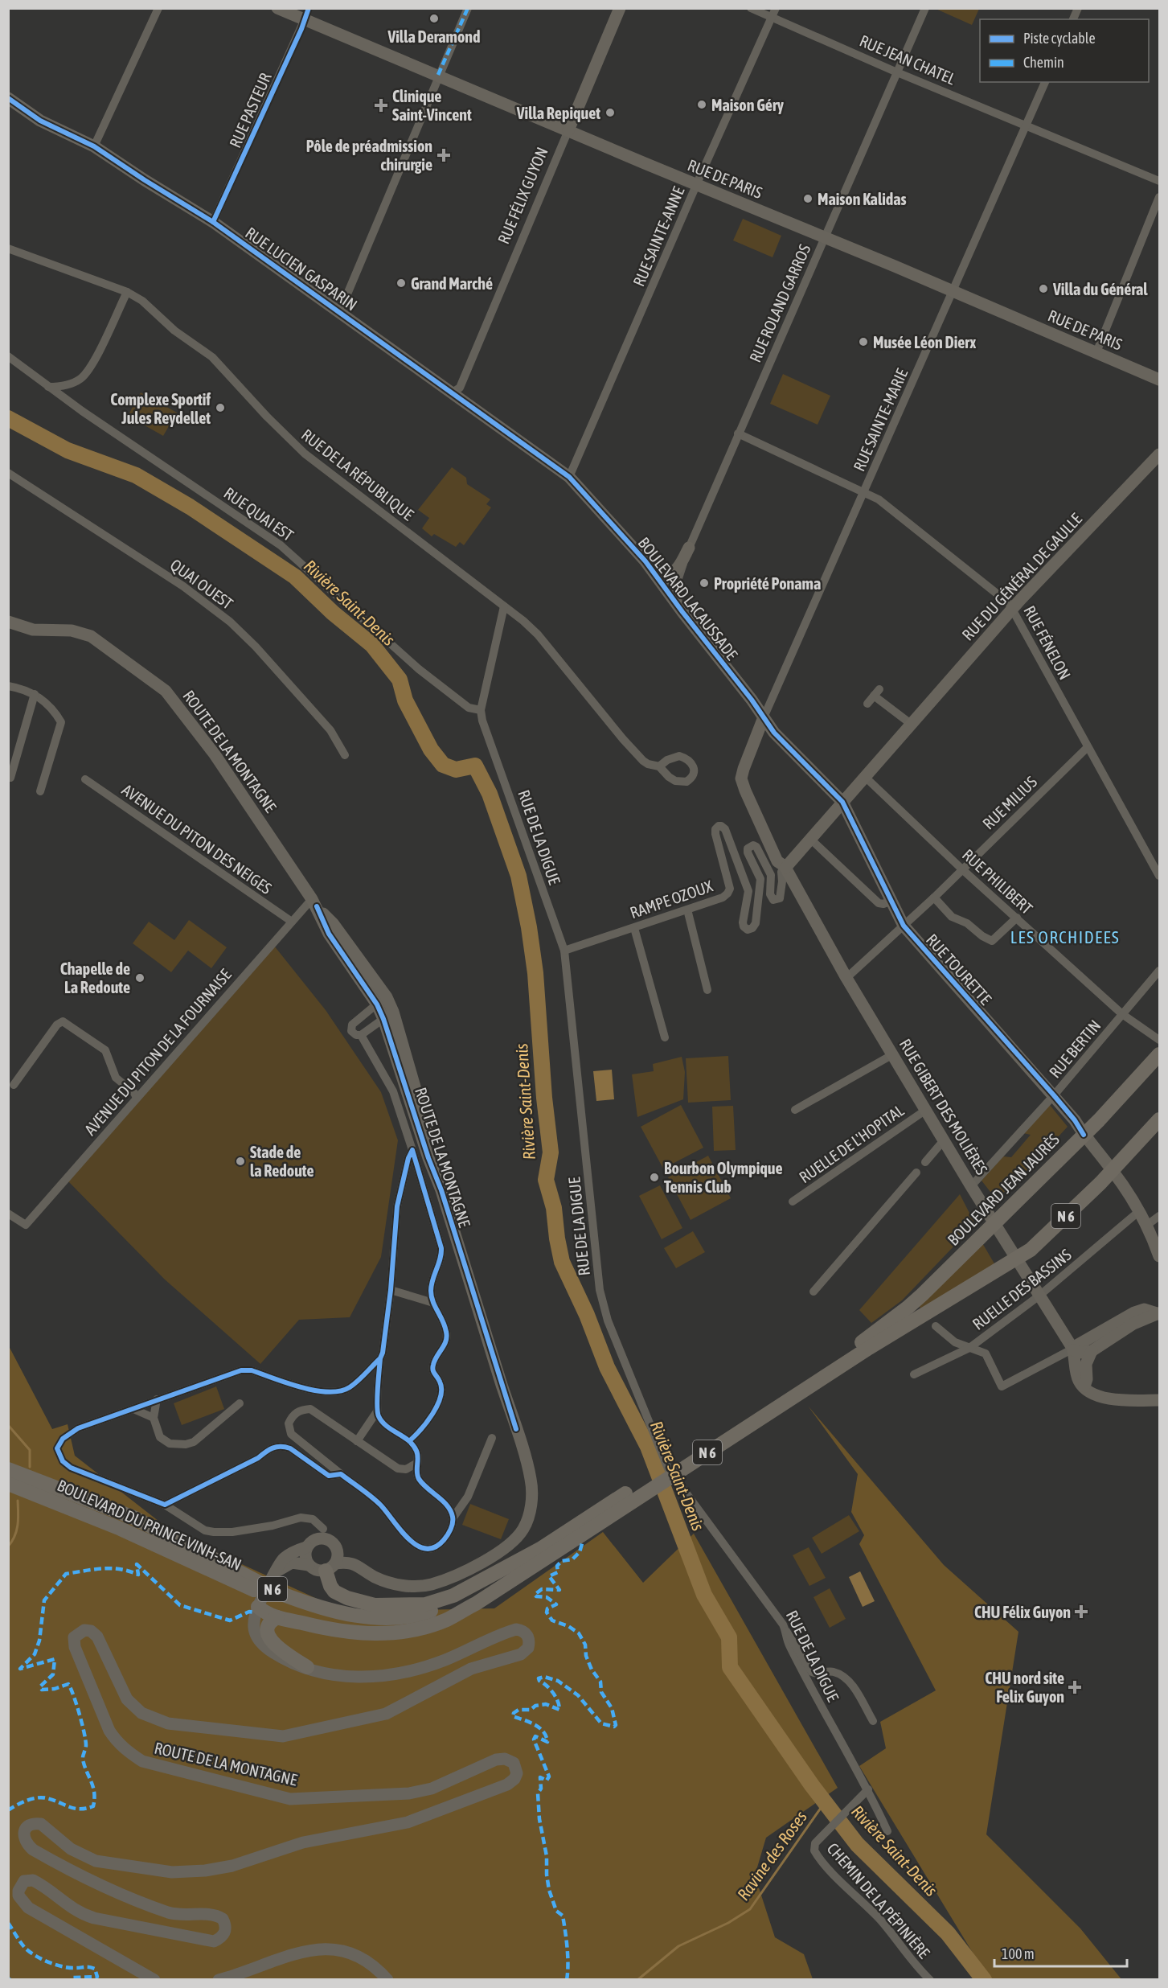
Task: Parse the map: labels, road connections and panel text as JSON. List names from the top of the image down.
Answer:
{
  "streets": {
    "main road": [
      "RUE DE PARIS",
      "RUE FÉLIX GUYON",
      "RUE LUCIEN GASPARIN",
      "RUE DU GÉNÉRAL DE GAULLE",
      "BOULEVARD LACAUSSADE",
      "ROUTE DE LA MONTAGNE",
      "RUE TOURETTE",
      "RUE GIBERT DES MOLIÈRES",
      "BOULEVARD JEAN JAURÈS",
      "N 6",
      "BOULEVARD DU PRINCE VINH-SAN"
    ],
    "street": [
      "RUE JEAN CHATEL",
      "RUE PASTEUR",
      "RUE SAINTE-ANNE",
      "RUE ROLAND GARROS",
      "RUE SAINTE-MARIE",
      "RUE DE LA RÉPUBLIQUE",
      "RUE QUAI EST",
      "QUAI OUEST",
      "RUE FÉNELON",
      "RUE MILIUS",
      "RUE DE LA DIGUE",
      "AVENUE DU PITON DES NEIGES",
      "RUE PHILIBERT",
      "RAMPE OZOUX",
      "RUE BERTIN",
      "AVENUE DU PITON DE LA FOURNAISE",
      "RUELLE DE L'HOPITAL",
      "RUELLE DES BASSINS",
      "CHEMIN DE LA PÉPINIÈRE"
    ]
  },
  "crossings": [
    ["RUE JEAN CHATEL", "RUE SAINTE-ANNE"],
    ["RUE JEAN CHATEL", "RUE ROLAND GARROS"],
    ["RUE JEAN CHATEL", "RUE SAINTE-MARIE"],
    ["RUE PASTEUR", "RUE DE PARIS"],
    ["RUE PASTEUR", "RUE LUCIEN GASPARIN"],
    ["RUE DE PARIS", "RUE FÉLIX GUYON"],
    ["RUE DE PARIS", "RUE SAINTE-ANNE"],
    ["RUE DE PARIS", "RUE ROLAND GARROS"],
    ["RUE DE PARIS", "RUE SAINTE-MARIE"],
    ["RUE FÉLIX GUYON", "RUE LUCIEN GASPARIN"],
    ["RUE SAINTE-ANNE", "RUE LUCIEN GASPARIN"],
    ["RUE SAINTE-ANNE", "BOULEVARD LACAUSSADE"],
    ["RUE LUCIEN GASPARIN", "BOULEVARD LACAUSSADE"],
    ["RUE ROLAND GARROS", "BOULEVARD LACAUSSADE"],
    ["RUE ROLAND GARROS", "RUE FÉNELON"],
    ["RUE SAINTE-MARIE", "BOULEVARD LACAUSSADE"],
    ["RUE SAINTE-MARIE", "RUE FÉNELON"],
    ["RUE DE LA RÉPUBLIQUE", "RUE DE LA DIGUE"],
    ["RUE QUAI EST", "RUE DE LA DIGUE"],
    ["RUE DU GÉNÉRAL DE GAULLE", "RUE FÉNELON"],
    ["RUE DU GÉNÉRAL DE GAULLE", "RUE PHILIBERT"],
    ["RUE DU GÉNÉRAL DE GAULLE", "RAMPE OZOUX"],
    ["RUE DU GÉNÉRAL DE GAULLE", "RUE TOURETTE"],
    ["RUE DU GÉNÉRAL DE GAULLE", "RUE GIBERT DES MOLIÈRES"],
    ["BOULEVARD LACAUSSADE", "RUE TOURETTE"],
    ["RUE FÉNELON", "RUE MILIUS"],
    ["ROUTE DE LA MONTAGNE", "AVENUE DU PITON DE LA FOURNAISE"],
    ["RUE MILIUS", "RUE PHILIBERT"],
    ["RUE MILIUS", "RUE TOURETTE"],
    ["RUE MILIUS", "RUE GIBERT DES MOLIÈRES"],
    ["RUE DE LA DIGUE", "RAMPE OZOUX"],
    ["RUE DE LA DIGUE", "CHEMIN DE LA PÉPINIÈRE"],
    ["AVENUE DU PITON DES NEIGES", "AVENUE DU PITON DE LA FOURNAISE"],
    ["RUE PHILIBERT", "RUE BERTIN"],
    ["RAMPE OZOUX", "RUE GIBERT DES MOLIÈRES"],
    ["RUE TOURETTE", "RUE BERTIN"],
    ["RUE TOURETTE", "BOULEVARD JEAN JAURÈS"],
    ["RUE TOURETTE", "N 6"],
    ["RUE TOURETTE", "RUELLE DES BASSINS"],
    ["RUE BERTIN", "RUE GIBERT DES MOLIÈRES"],
    ["RUE GIBERT DES MOLIÈRES", "RUELLE DE L'HOPITAL"],
    ["RUE GIBERT DES MOLIÈRES", "BOULEVARD JEAN JAURÈS"],
    ["RUE GIBERT DES MOLIÈRES", "N 6"],
    ["RUE GIBERT DES MOLIÈRES", "RUELLE DES BASSINS"],
    ["BOULEVARD JEAN JAURÈS", "N 6"],
    ["N 6", "BOULEVARD DU PRINCE VINH-SAN"]
  ],
  "districts": ["LES ORCHIDEES"],
  "water": ["Rivière Saint-Denis", "Ravine des Roses"],
  "places": {
    "other": [
      "Villa Deramond",
      "Maison Géry",
      "Villa Repiquet",
      "Maison Kalidas",
      "Grand Marché",
      "Villa du Général",
      "Musée Léon Dierx",
      "Complexe Sportif Jules Reydellet",
      "Propriété Ponama",
      "Chapelle de La Redoute",
      "Stade de la Redoute",
      "Bourbon Olympique Tennis Club"
    ],
    "health": [
      "Clinique Saint-Vincent",
      "Pôle de préadmission chirurgie",
      "CHU Félix Guyon",
      "CHU nord site Felix Guyon"
    ]
  },
  "legend": ["Piste cyclable", "Chemin"],
  "scale_bar": "100 m"
}
